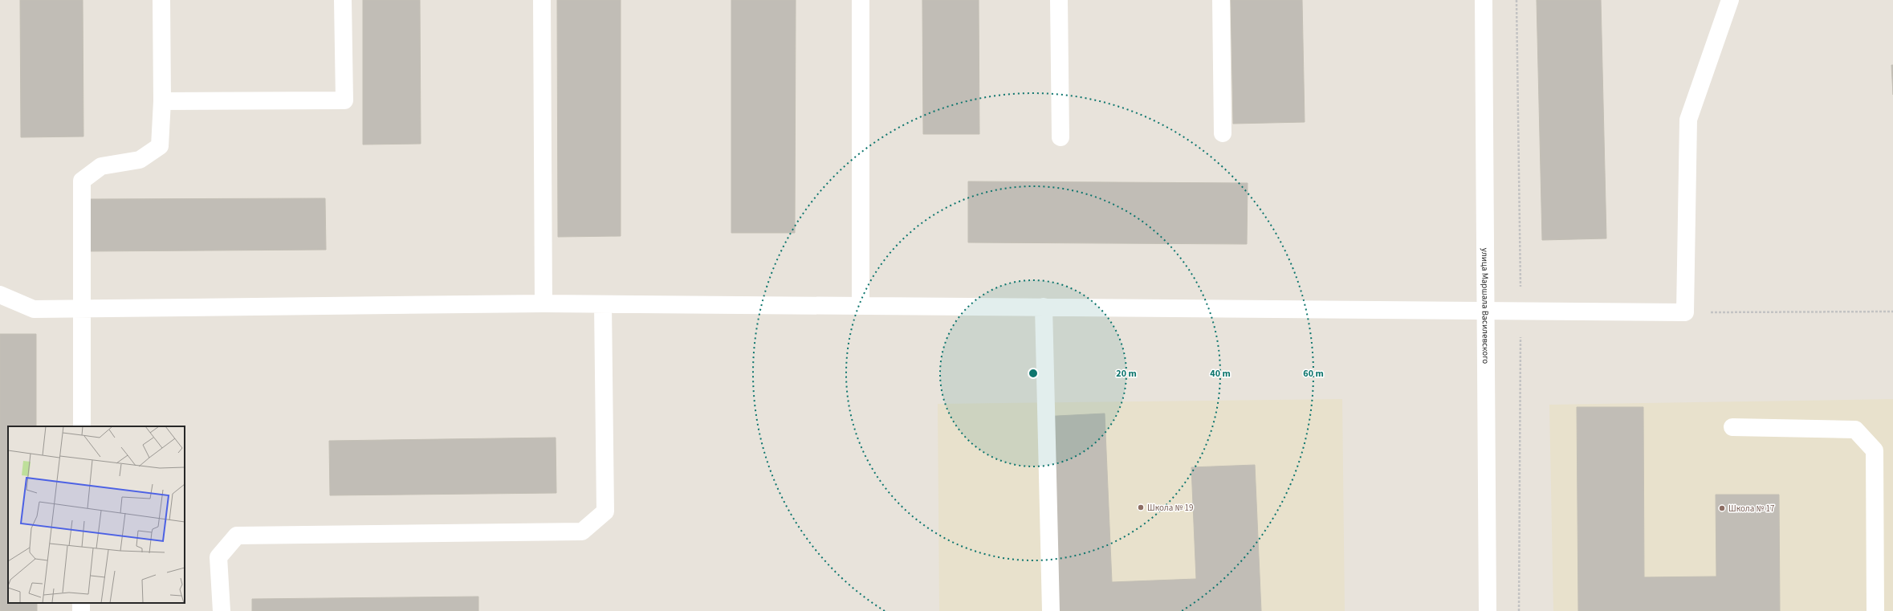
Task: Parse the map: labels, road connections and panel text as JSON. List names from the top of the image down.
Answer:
{
  "streets": {
    "street": ["улица Маршала Василевского"]
  },
  "places": ["Школа № 19", "Школа № 17"],
  "rings": ["20 m", "40 m", "60 m"]
}
